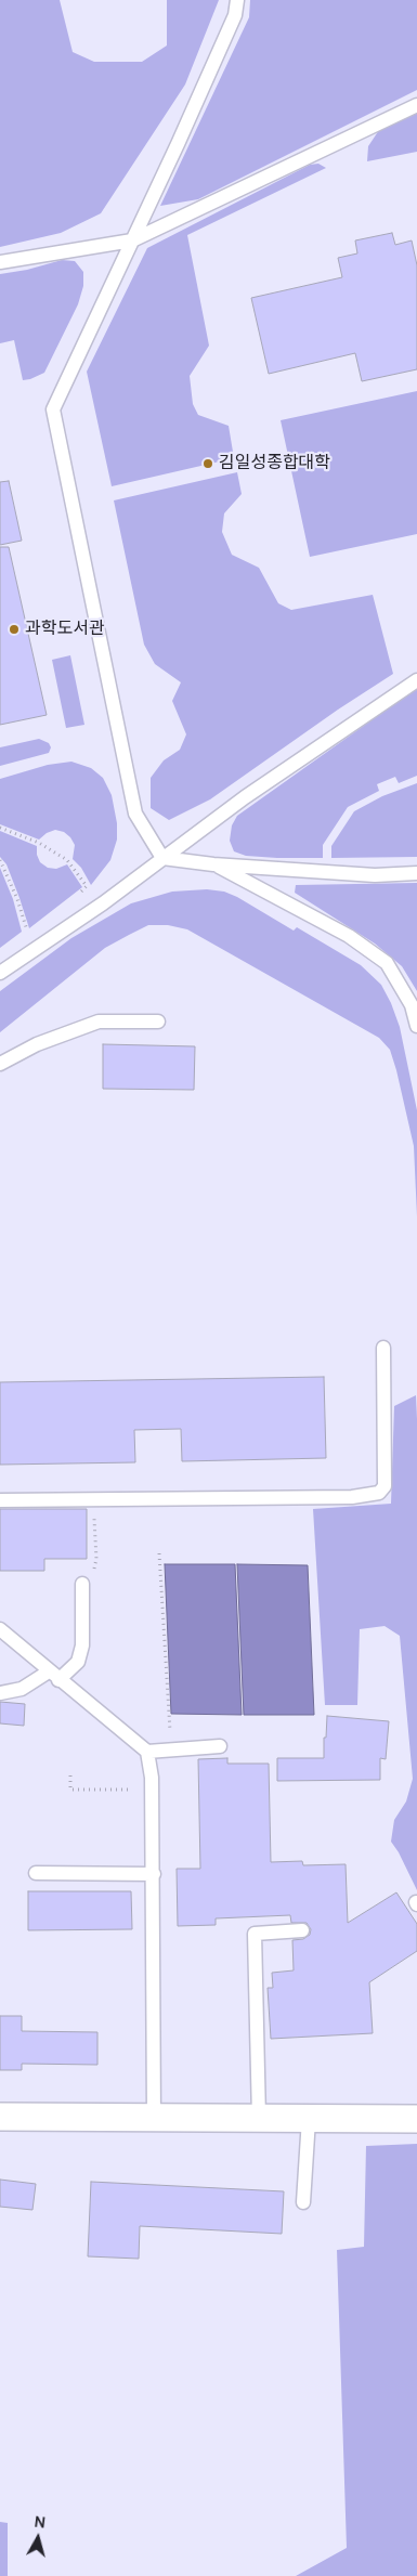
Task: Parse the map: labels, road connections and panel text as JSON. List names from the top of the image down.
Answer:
{
  "places": ["김일성종합대학", "과학도서관"],
  "north": "top"
}
